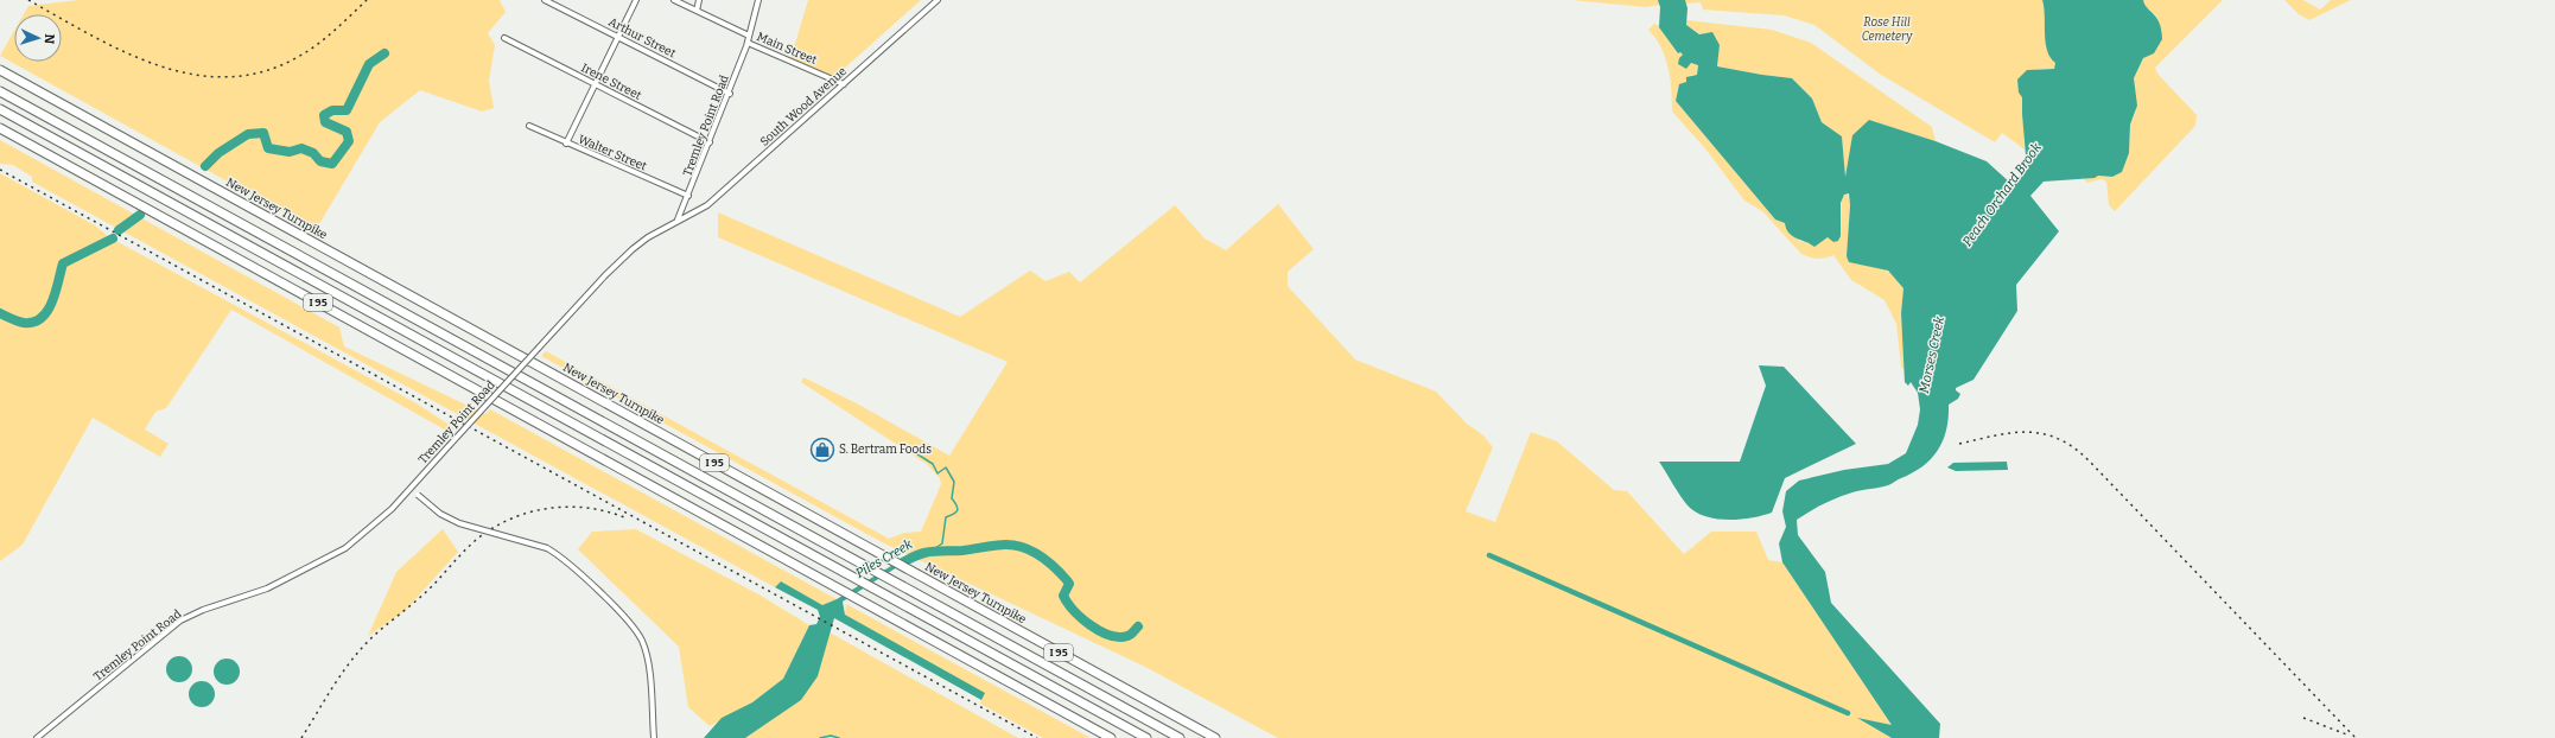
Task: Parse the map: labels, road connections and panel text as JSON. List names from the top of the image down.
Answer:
{
  "streets": {
    "highway": ["New Jersey Turnpike", "I 95"],
    "street": [
      "Arthur Street",
      "Main Street",
      "Irene Street",
      "South Wood Avenue",
      "Tremley Point Road",
      "Walter Street"
    ]
  },
  "crossings": [
    ["Arthur Street", "Tremley Point Road"],
    ["Main Street", "South Wood Avenue"],
    ["Main Street", "Tremley Point Road"],
    ["Irene Street", "Tremley Point Road"],
    ["South Wood Avenue", "Tremley Point Road"],
    ["Tremley Point Road", "Walter Street"]
  ],
  "water": ["Peach Orchard Brook", "Morses Creek", "Piles Creek"],
  "parks": ["Rose Hill Cemetery"],
  "places": {
    "shop": ["S. Bertram Foods"]
  },
  "north": "right"
}
